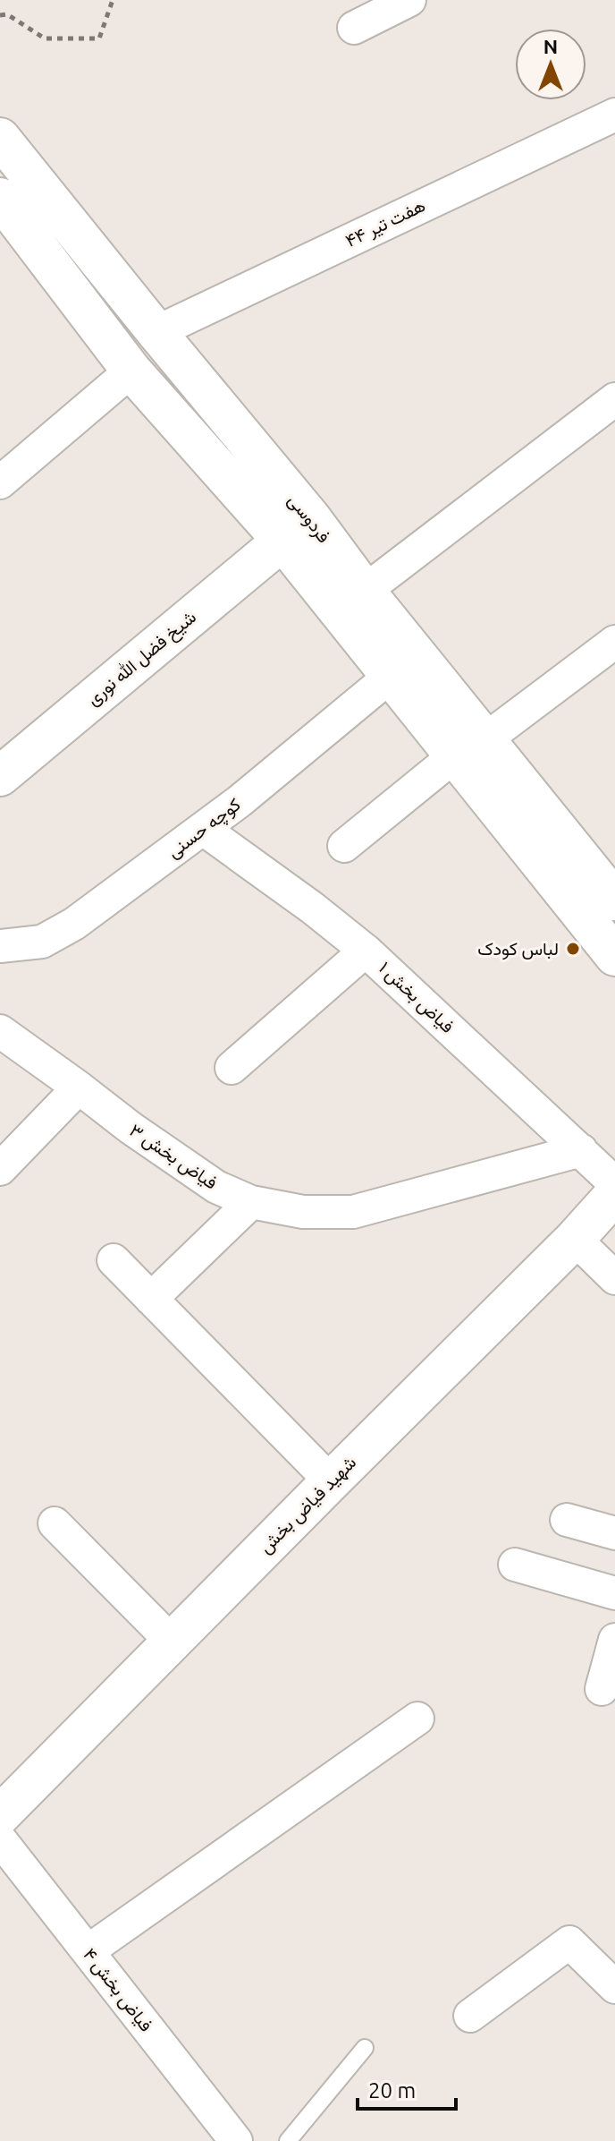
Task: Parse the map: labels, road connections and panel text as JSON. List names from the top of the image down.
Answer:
{
  "streets": {
    "main road": ["فردوسی", "شیخ فضل الله نوری", "شهید فیاض بخش"],
    "street": [
      "هفت تیر ۴۴",
      "کوچه حسنی",
      "فیاض بخش ۱",
      "فیاض بخش ۳",
      "فیاض بخش ۴"
    ]
  },
  "crossings": [
    ["هفت تیر ۴۴", "فردوسی"],
    ["فردوسی", "شیخ فضل الله نوری"],
    ["فردوسی", "کوچه حسنی"],
    ["کوچه حسنی", "فیاض بخش ۱"],
    ["فیاض بخش ۱", "فیاض بخش ۳"]
  ],
  "places": ["لباس کودک"],
  "scale_bar": "20 m",
  "north": "top"
}
